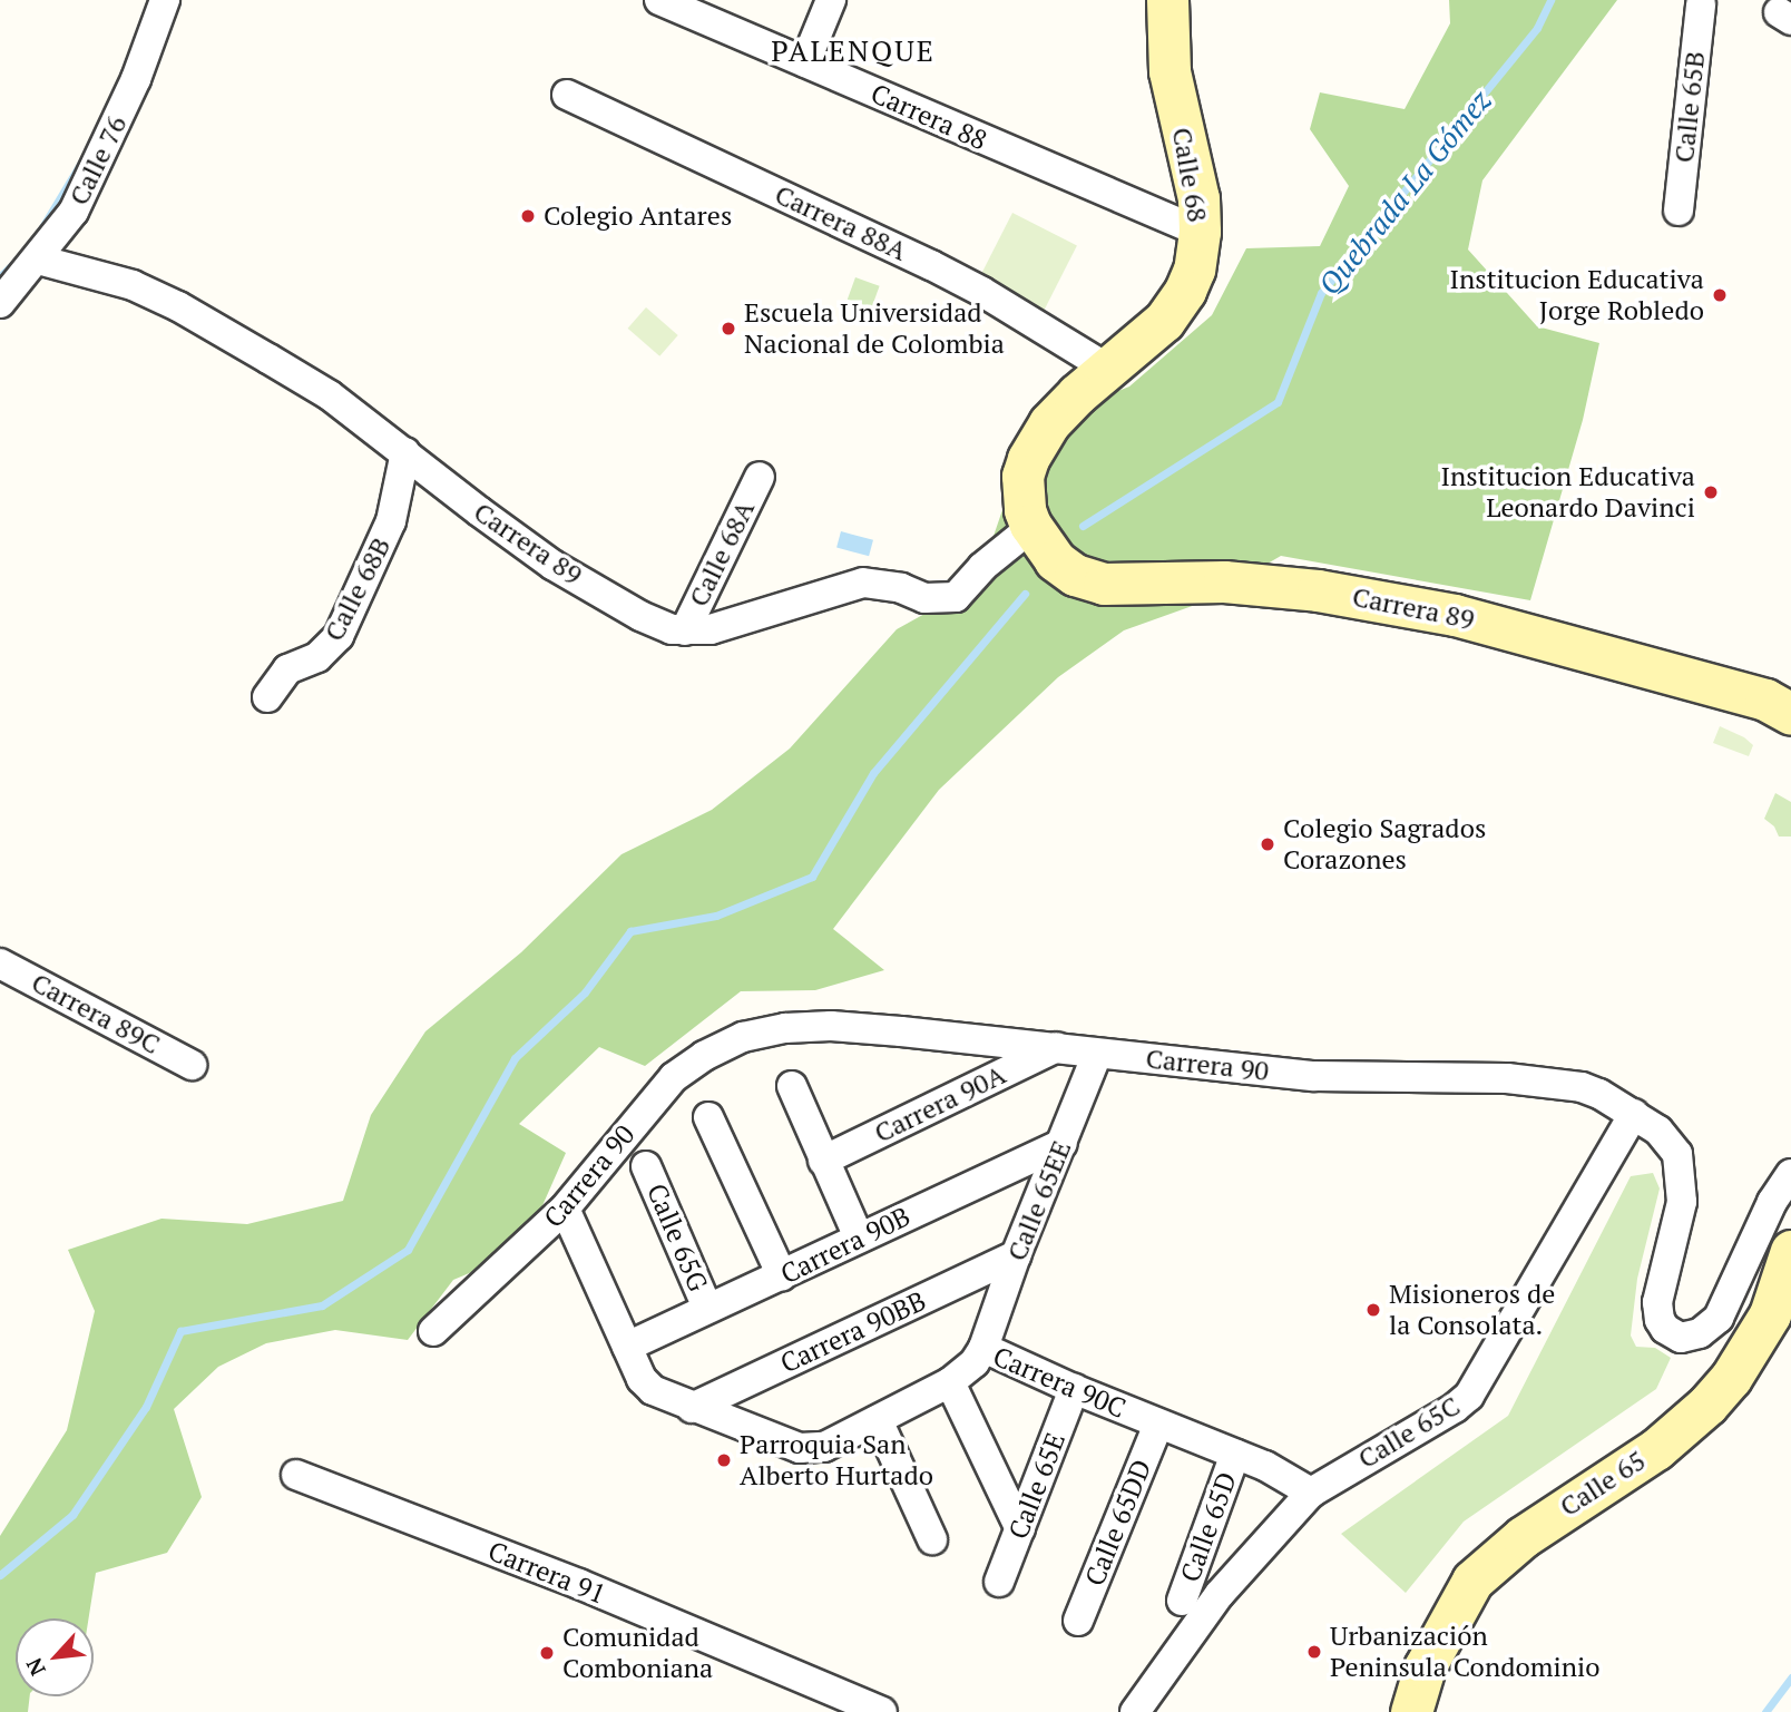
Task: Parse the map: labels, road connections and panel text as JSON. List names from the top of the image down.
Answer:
{
  "streets": {
    "street": [
      "Calle 65B",
      "Carrera 88",
      "Calle 76",
      "Calle 68",
      "Carrera 88A",
      "Carrera 89",
      "Calle 68A",
      "Calle 68B",
      "Carrera 89C",
      "Carrera 90",
      "Carrera 90A",
      "Calle 65EE",
      "Calle 65G",
      "Carrera 90B",
      "Carrera 90BB",
      "Carrera 90C",
      "Calle 65C",
      "Calle 65",
      "Calle 65E",
      "Calle 65DD",
      "Calle 65D",
      "Carrera 91"
    ]
  },
  "crossings": [
    ["Carrera 88", "Calle 68"],
    ["Calle 76", "Carrera 89"],
    ["Calle 68", "Carrera 88A"],
    ["Calle 68", "Carrera 89"],
    ["Carrera 88A", "Carrera 89"],
    ["Carrera 89", "Calle 68A"],
    ["Carrera 89", "Calle 68B"],
    ["Carrera 90", "Carrera 90A"],
    ["Carrera 90", "Calle 65EE"],
    ["Carrera 90", "Calle 65C"],
    ["Calle 65EE", "Carrera 90B"],
    ["Calle 65EE", "Carrera 90BB"],
    ["Calle 65EE", "Carrera 90C"],
    ["Calle 65G", "Carrera 90B"],
    ["Carrera 90B", "Carrera 90C"],
    ["Carrera 90BB", "Carrera 90C"],
    ["Carrera 90C", "Calle 65C"],
    ["Carrera 90C", "Calle 65E"],
    ["Carrera 90C", "Calle 65DD"],
    ["Carrera 90C", "Calle 65D"]
  ],
  "districts": ["PALENQUE"],
  "water": ["Quebrada La Gómez"],
  "places": [
    "Colegio Antares",
    "Institucion Educativa Jorge Robledo",
    "Escuela Universidad Nacional de Colombia",
    "Institucion Educativa Leonardo Davinci",
    "Colegio Sagrados Corazones",
    "Misioneros de la Consolata.",
    "Parroquia San Alberto Hurtado",
    "Urbanización Peninsula Condominio",
    "Comunidad Comboniana"
  ],
  "north": "bottom left"
}
